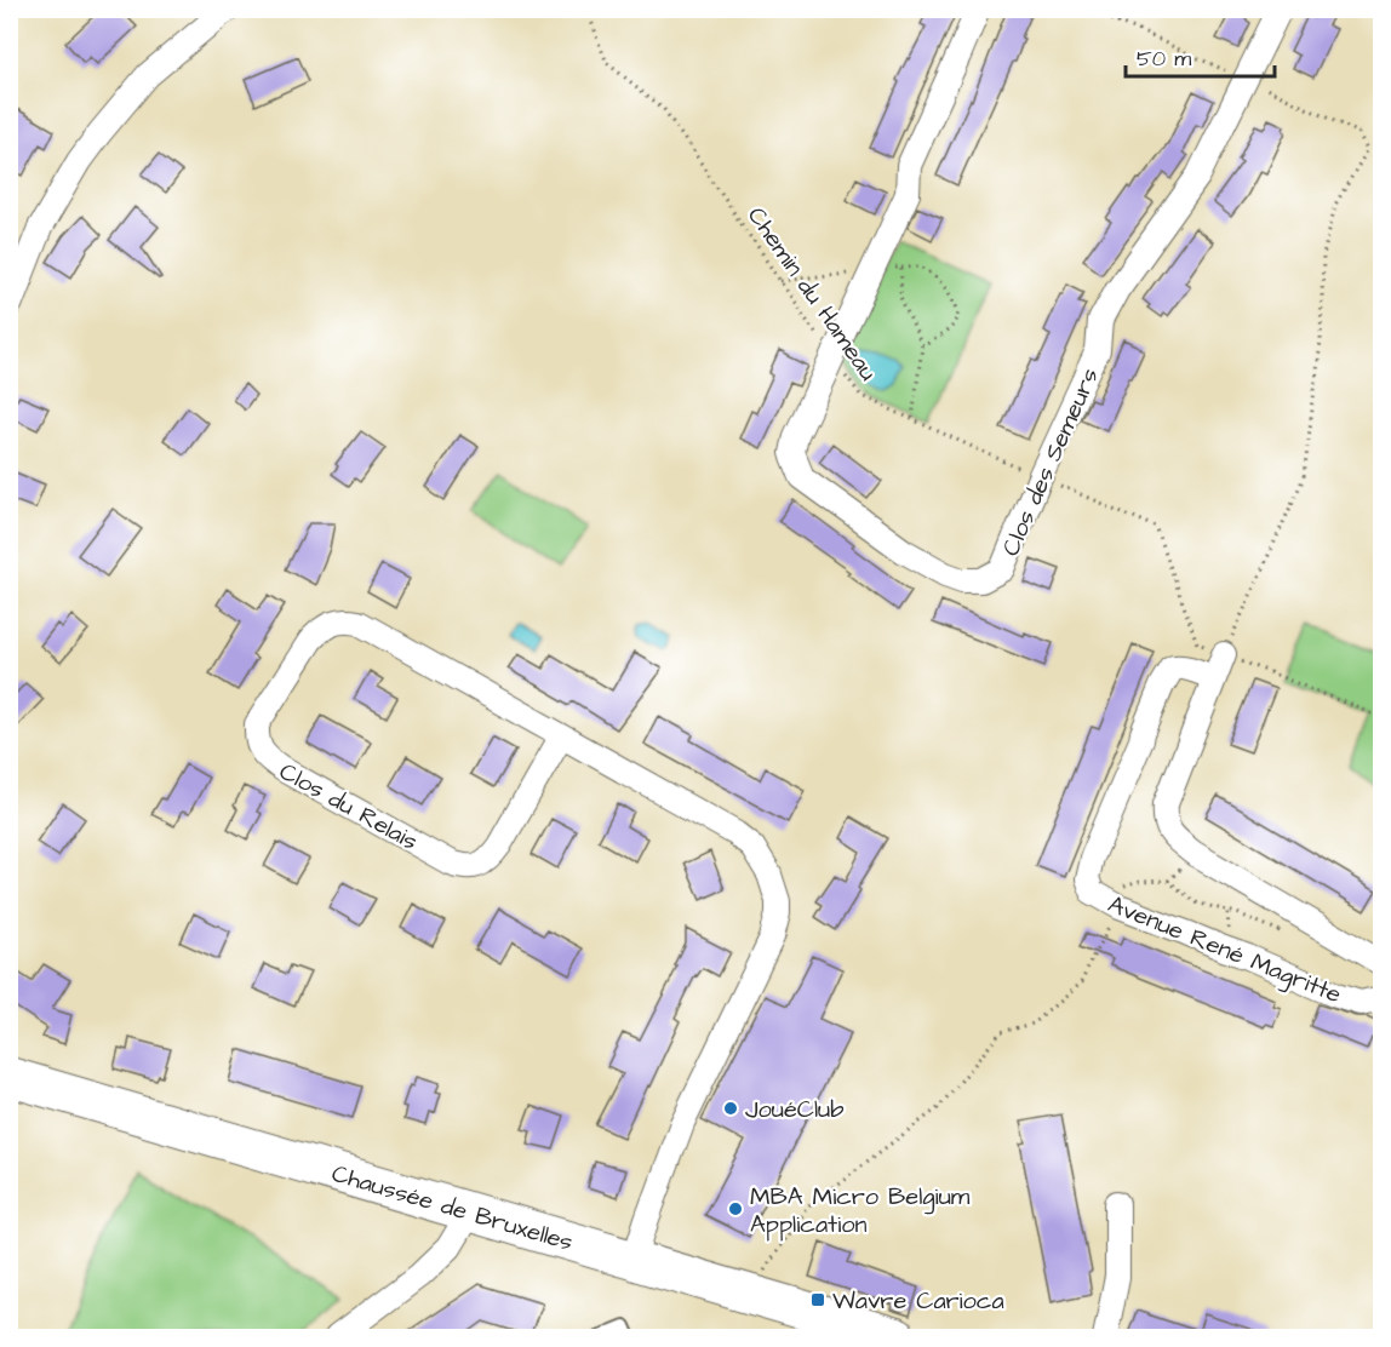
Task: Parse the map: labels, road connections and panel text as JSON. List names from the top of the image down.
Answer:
{
  "streets": {
    "main road": ["Chaussée de Bruxelles"],
    "street": ["Clos des Semeurs", "Clos du Relais", "Avenue René Magritte"],
    "path": ["Chemin du Hameau"]
  },
  "crossings": [
    ["Chemin du Hameau", "Clos des Semeurs"],
    ["Chemin du Hameau", "Avenue René Magritte"],
    ["Clos du Relais", "Chaussée de Bruxelles"]
  ],
  "places": {
    "other": ["JouéClub", "MBA Micro Belgium Application"],
    "transit": ["Wavre Carioca"]
  },
  "scale_bar": "50 m"
}
